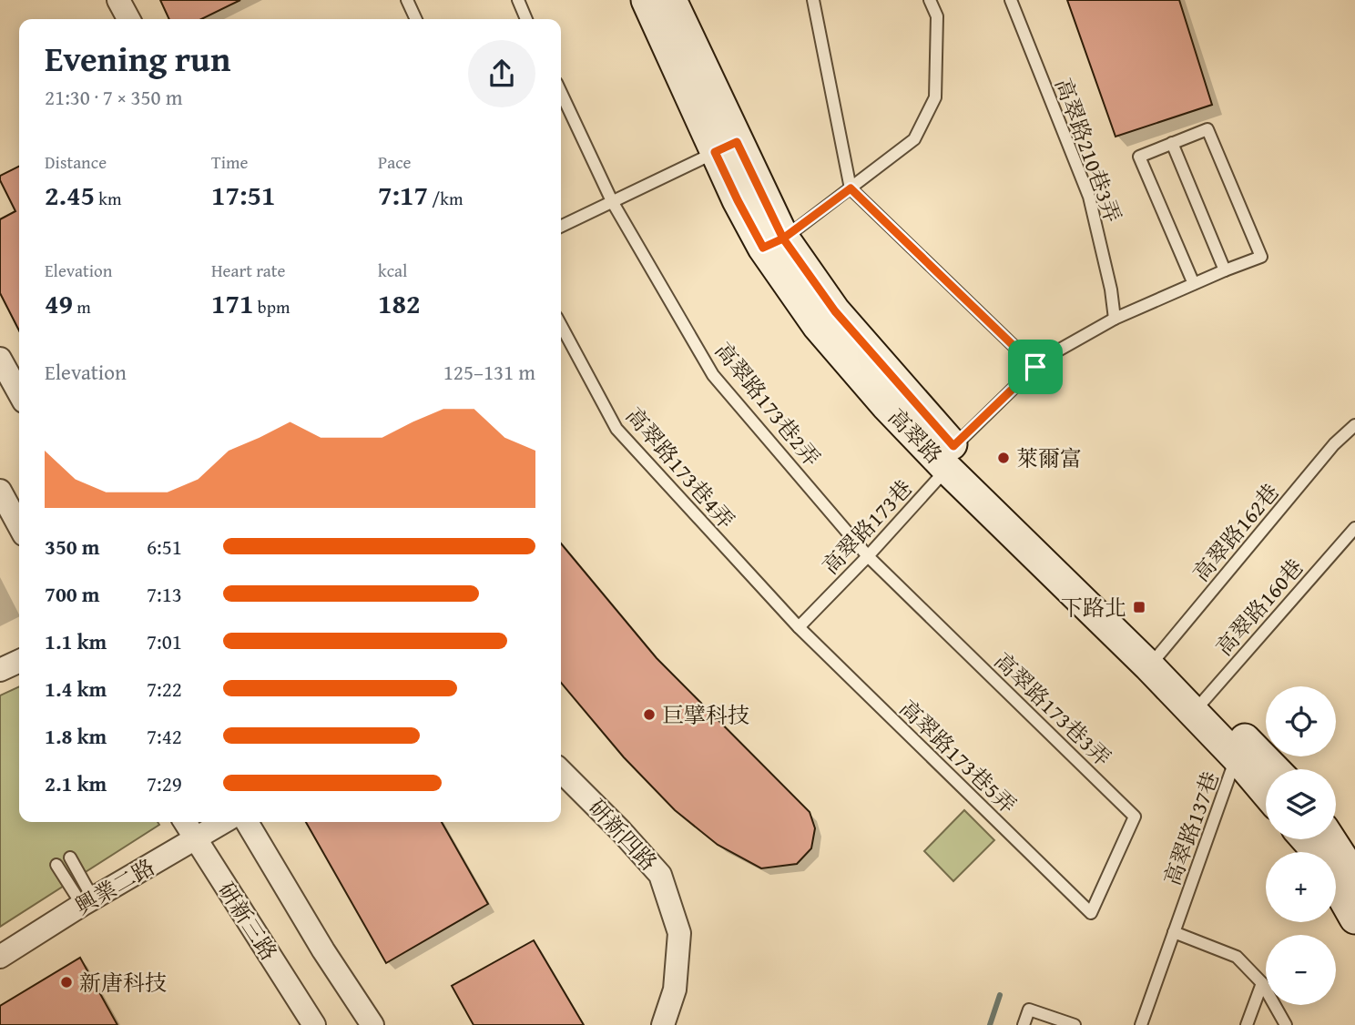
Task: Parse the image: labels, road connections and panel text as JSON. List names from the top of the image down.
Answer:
{
  "streets": {
    "street": [
      "高翠路",
      "研新四路",
      "興業二路",
      "研新三路"
    ],
    "lane": [
      "高翠路210巷3弄",
      "高翠路173巷2弄",
      "高翠路173巷4弄",
      "高翠路173巷",
      "高翠路162巷",
      "高翠路160巷",
      "高翠路173巷3弄",
      "高翠路173巷5弄",
      "高翠路137巷"
    ]
  },
  "crossings": [
    ["高翠路210巷3弄", "高翠路173巷"],
    ["高翠路173巷2弄", "高翠路173巷"],
    ["高翠路173巷2弄", "高翠路173巷3弄"],
    ["高翠路", "高翠路173巷"],
    ["高翠路", "高翠路162巷"],
    ["高翠路", "高翠路160巷"],
    ["高翠路", "高翠路137巷"],
    ["高翠路173巷4弄", "高翠路173巷"],
    ["高翠路173巷4弄", "高翠路173巷5弄"],
    ["高翠路173巷", "高翠路173巷3弄"],
    ["高翠路173巷", "高翠路173巷5弄"],
    ["高翠路173巷3弄", "高翠路173巷5弄"],
    ["興業二路", "研新三路"]
  ],
  "places": {
    "other": ["萊爾富", "巨擘科技", "新唐科技"],
    "transit": ["下路北"]
  },
  "page": {
    "heading": ["Evening run", "21:30 · 7 × 350 m"],
    "stats": [
      ["Distance", "2.45 km"],
      ["Time", "17:51"],
      ["Pace", "7:17 /km"],
      ["Elevation", "49 m"],
      ["Heart rate", "171 bpm"],
      ["kcal", "182"]
    ],
    "chart": ["Elevation", "125–131 m"],
    "list": [
      {
        "name": "350 m",
        "note": "6:51"
      },
      {
        "name": "700 m",
        "note": "7:13"
      },
      {
        "name": "1.1 km",
        "note": "7:01"
      },
      {
        "name": "1.4 km",
        "note": "7:22"
      },
      {
        "name": "1.8 km",
        "note": "7:42"
      },
      {
        "name": "2.1 km",
        "note": "7:29"
      }
    ],
    "map_buttons": ["+", "−"]
  }
}
